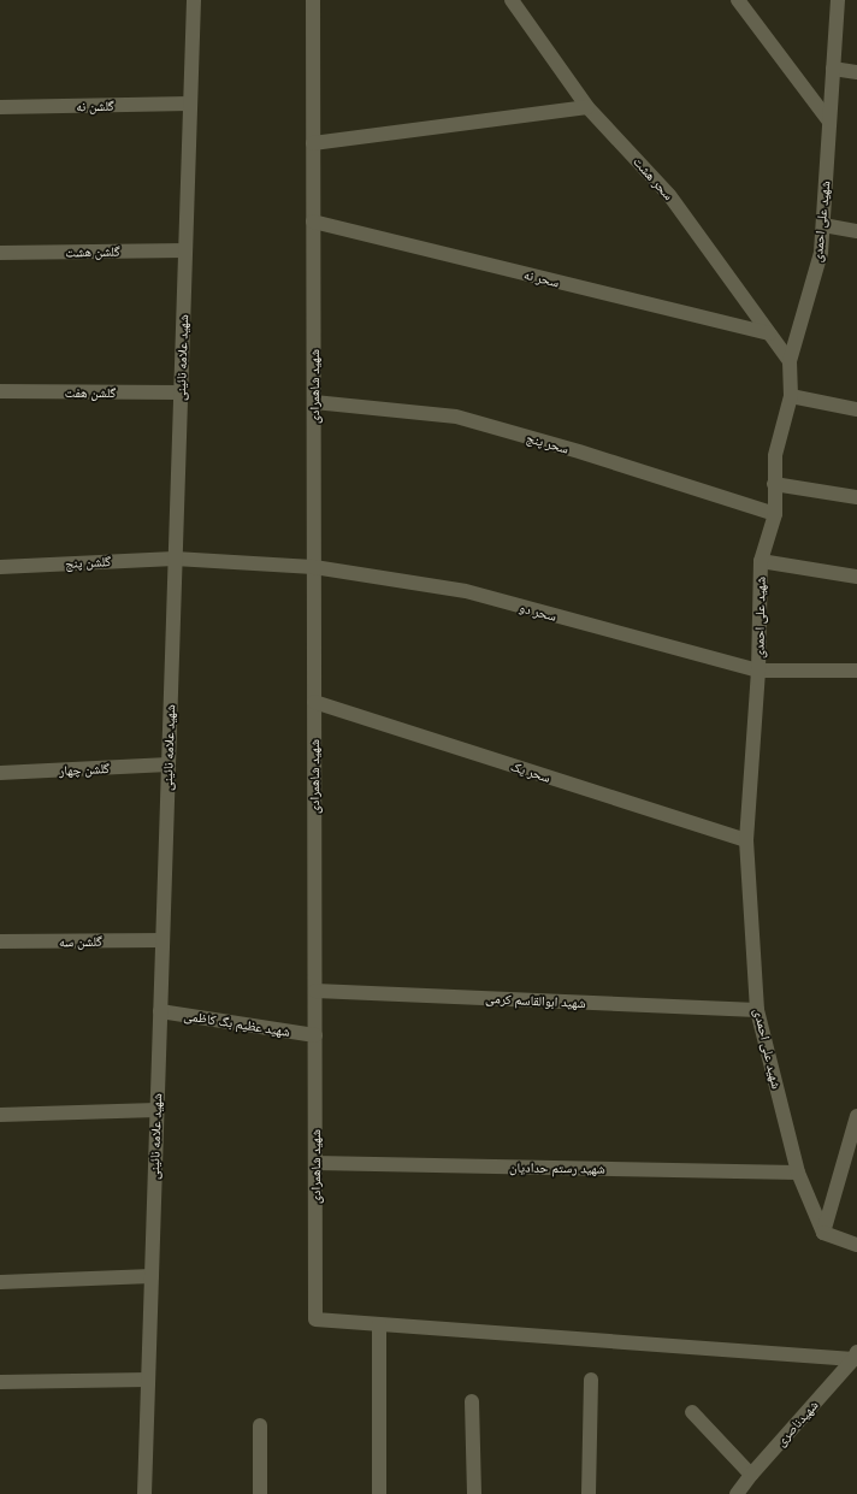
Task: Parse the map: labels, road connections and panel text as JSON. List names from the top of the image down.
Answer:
{
  "streets": {
    "street": [
      "گلشن نه",
      "سحر هشت",
      "شهید علی احمدی",
      "گلشن هشت",
      "سحر نه",
      "شهید علامه‌ نائینی",
      "شهید شاهمرادی",
      "گلشن هفت",
      "سحر پنج",
      "گلشن پنج",
      "سحر دو",
      "گلشن چهار",
      "سحر یک",
      "گلشن سه",
      "شهید ابوالقاسم کرمی",
      "شهید عظیم بگ کاظمی",
      "شهید رستم حدادیان",
      "شهیدناصری"
    ]
  },
  "crossings": [
    ["گلشن نه", "شهید علامه‌ نائینی"],
    ["سحر هشت", "شهید علی احمدی"],
    ["سحر هشت", "سحر نه"],
    ["شهید علی احمدی", "سحر پنج"],
    ["شهید علی احمدی", "سحر دو"],
    ["شهید علی احمدی", "سحر یک"],
    ["شهید علی احمدی", "شهید ابوالقاسم کرمی"],
    ["شهید علی احمدی", "شهید رستم حدادیان"],
    ["گلشن هشت", "شهید علامه‌ نائینی"],
    ["سحر نه", "شهید شاهمرادی"],
    ["شهید علامه‌ نائینی", "گلشن هفت"],
    ["شهید علامه‌ نائینی", "گلشن پنج"],
    ["شهید علامه‌ نائینی", "گلشن چهار"],
    ["شهید علامه‌ نائینی", "گلشن سه"],
    ["شهید علامه‌ نائینی", "شهید عظیم بگ کاظمی"],
    ["شهید شاهمرادی", "سحر پنج"],
    ["شهید شاهمرادی", "گلشن پنج"],
    ["شهید شاهمرادی", "سحر دو"],
    ["شهید شاهمرادی", "سحر یک"],
    ["شهید شاهمرادی", "شهید ابوالقاسم کرمی"],
    ["شهید شاهمرادی", "شهید عظیم بگ کاظمی"],
    ["شهید شاهمرادی", "شهید رستم حدادیان"],
    ["گلشن پنج", "سحر دو"]
  ]
}
